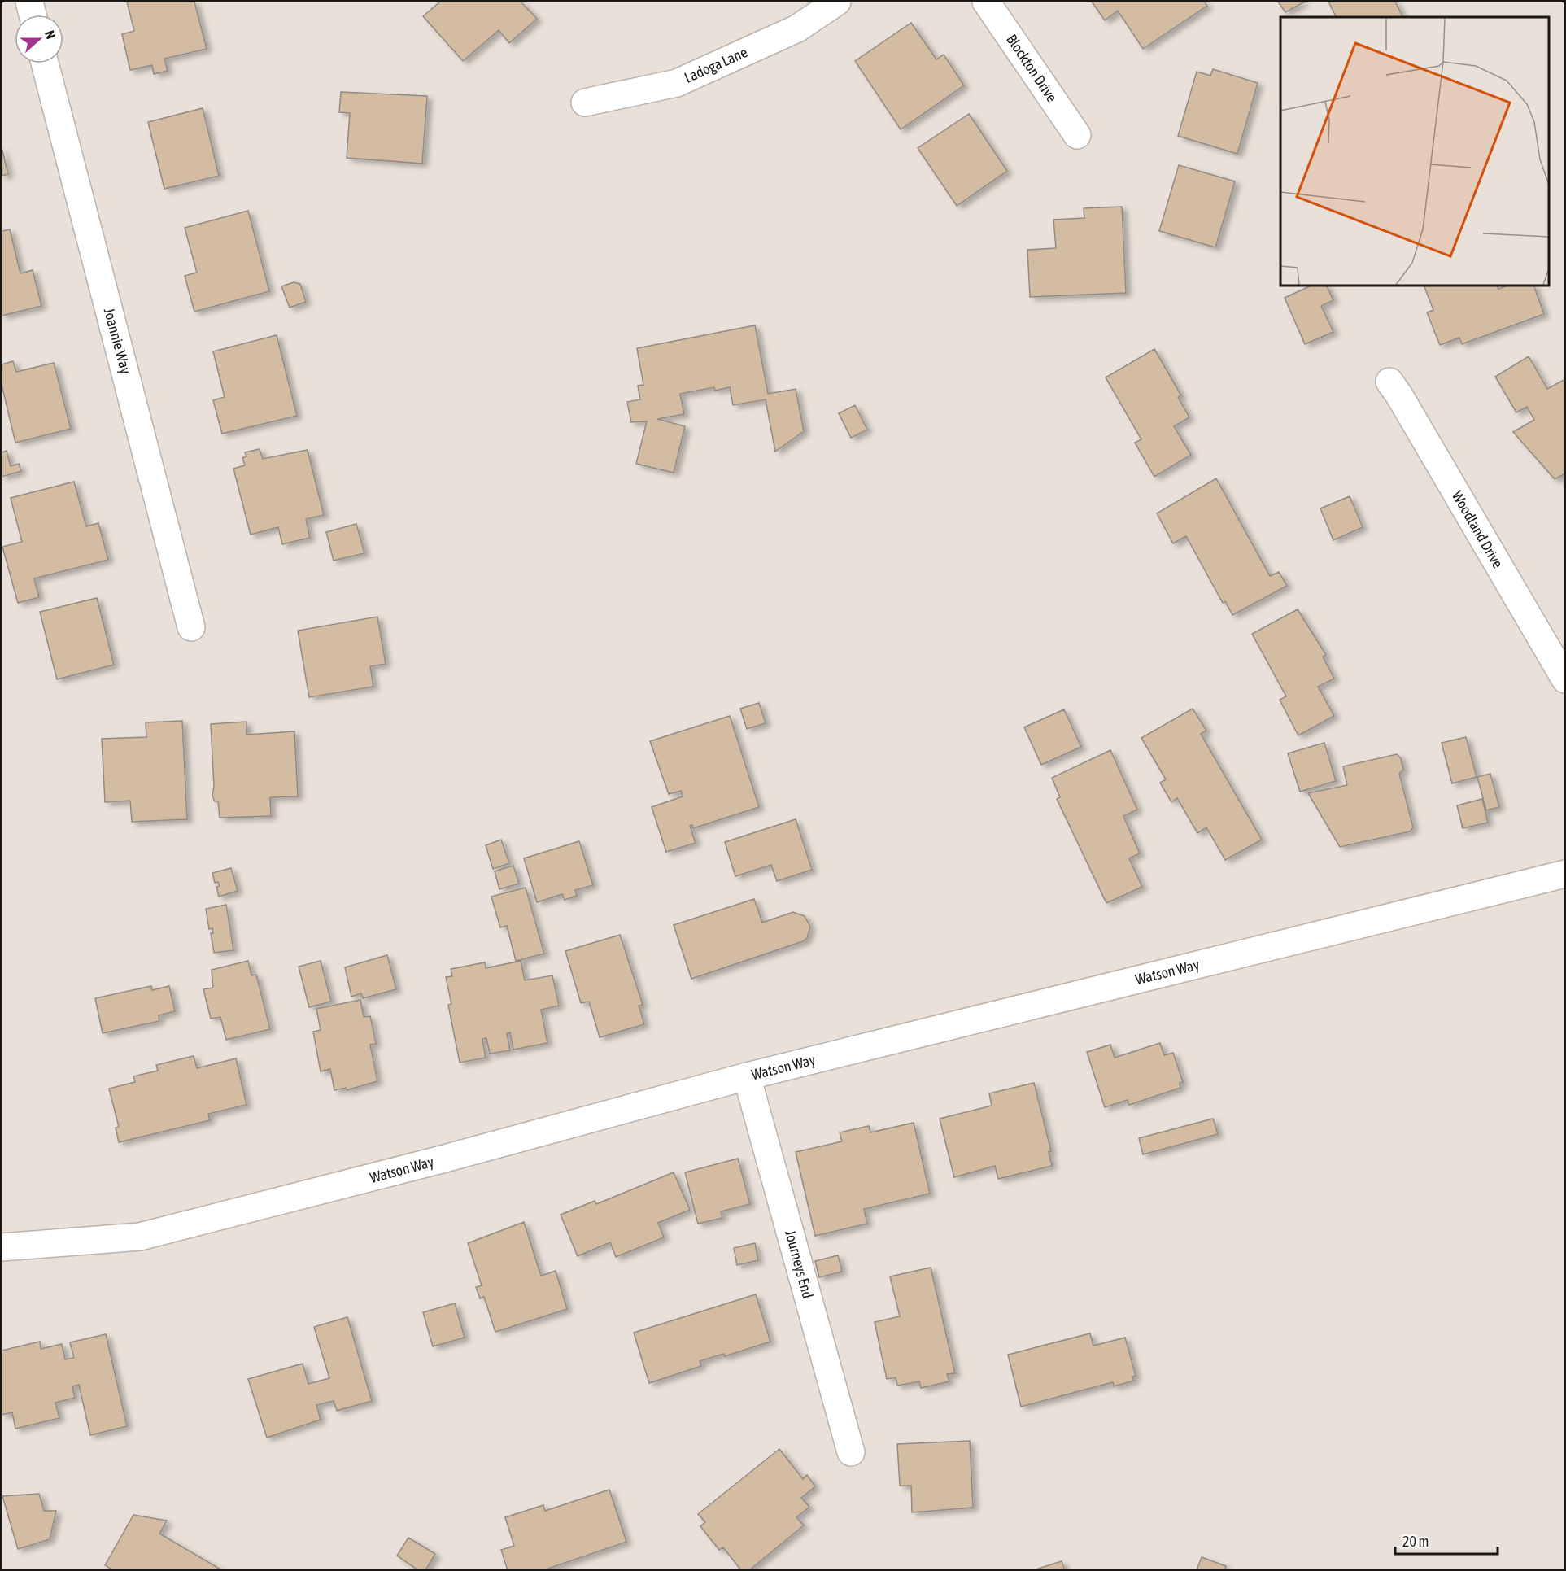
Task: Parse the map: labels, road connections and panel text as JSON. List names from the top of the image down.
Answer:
{
  "streets": {
    "street": [
      "Ladoga Lane",
      "Blockton Drive",
      "Joannie Way",
      "Woodland Drive",
      "Watson Way",
      "Journeys End"
    ]
  },
  "crossings": [
    ["Watson Way", "Journeys End"]
  ],
  "scale_bar": "20 m",
  "north": "right"
}
